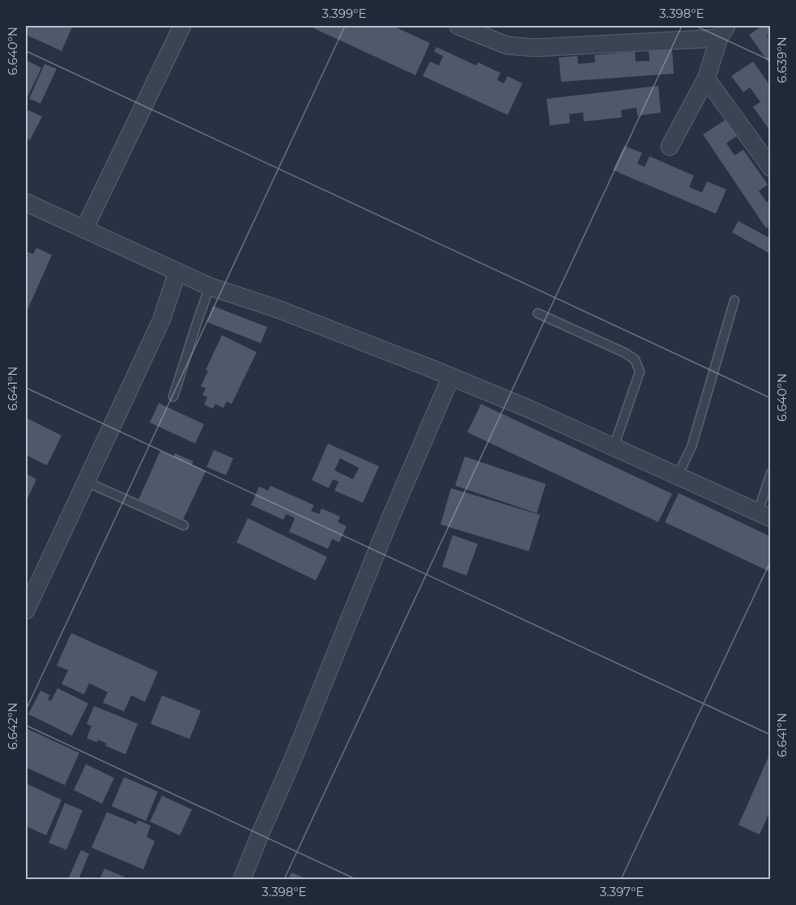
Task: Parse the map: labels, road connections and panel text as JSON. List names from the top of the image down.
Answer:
{
  "coordinates": [
    "3.399°E",
    "3.398°E",
    "6.640°N",
    "6.639°N",
    "6.641°N",
    "6.642°N",
    "3.397°E"
  ]
}
